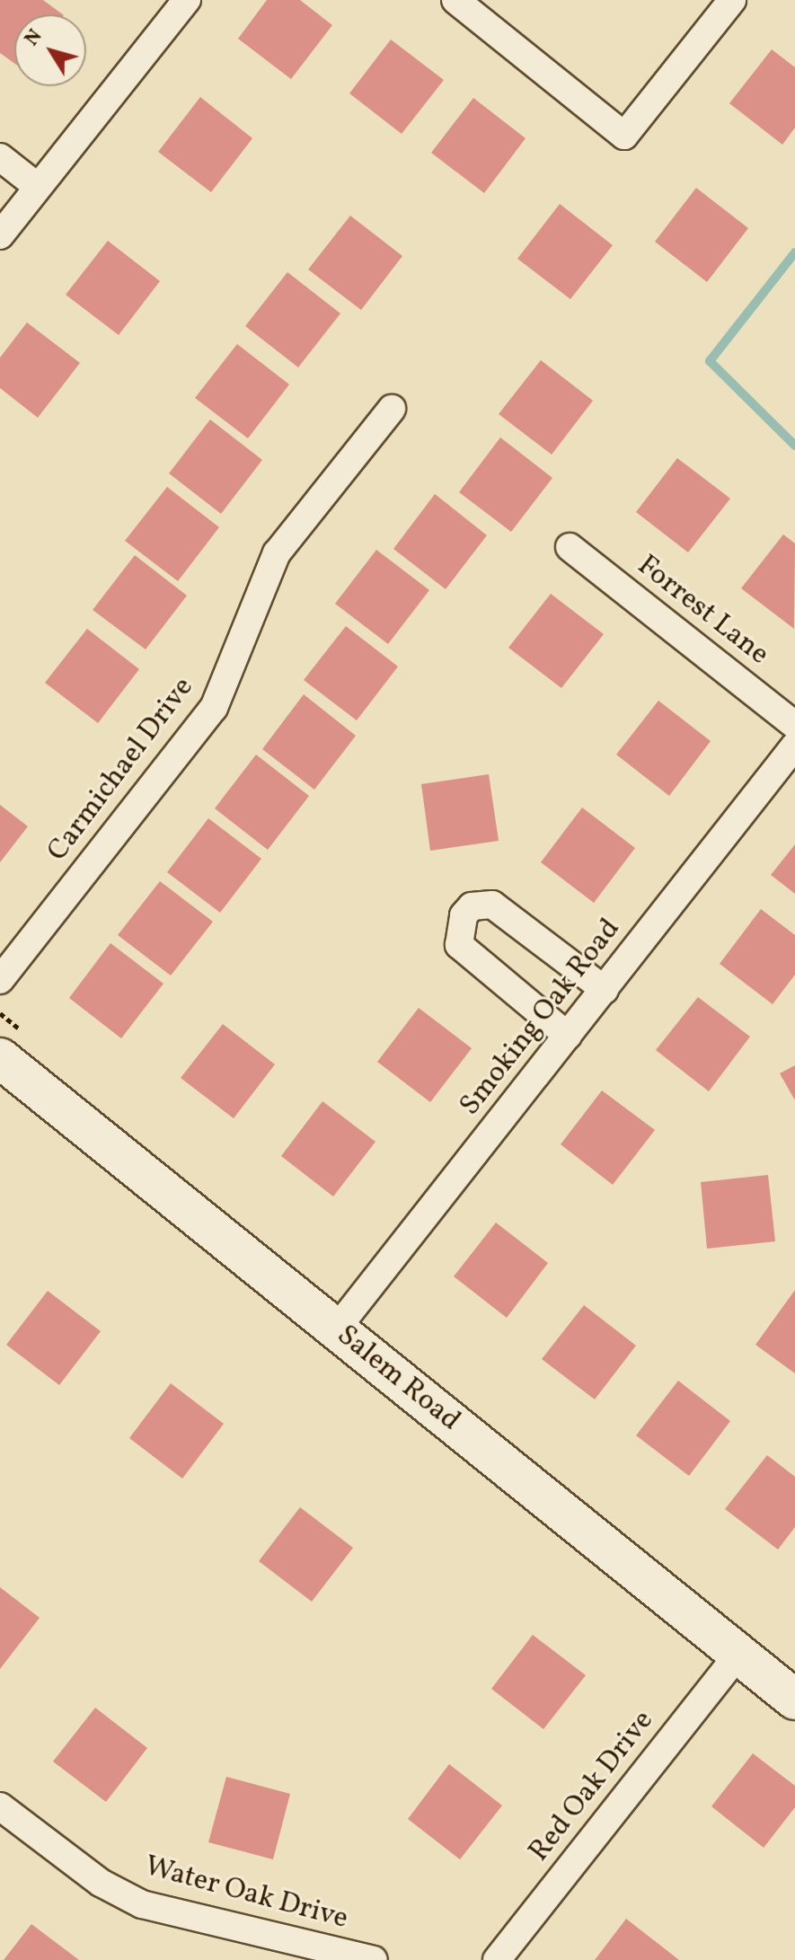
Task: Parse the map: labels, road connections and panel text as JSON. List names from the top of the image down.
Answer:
{
  "streets": {
    "main road": ["Salem Road"],
    "street": [
      "Forrest Lane",
      "Carmichael Drive",
      "Smoking Oak Road",
      "Red Oak Drive",
      "Water Oak Drive"
    ]
  },
  "crossings": [
    ["Smoking Oak Road", "Salem Road"],
    ["Salem Road", "Red Oak Drive"]
  ],
  "north": "top left"
}
